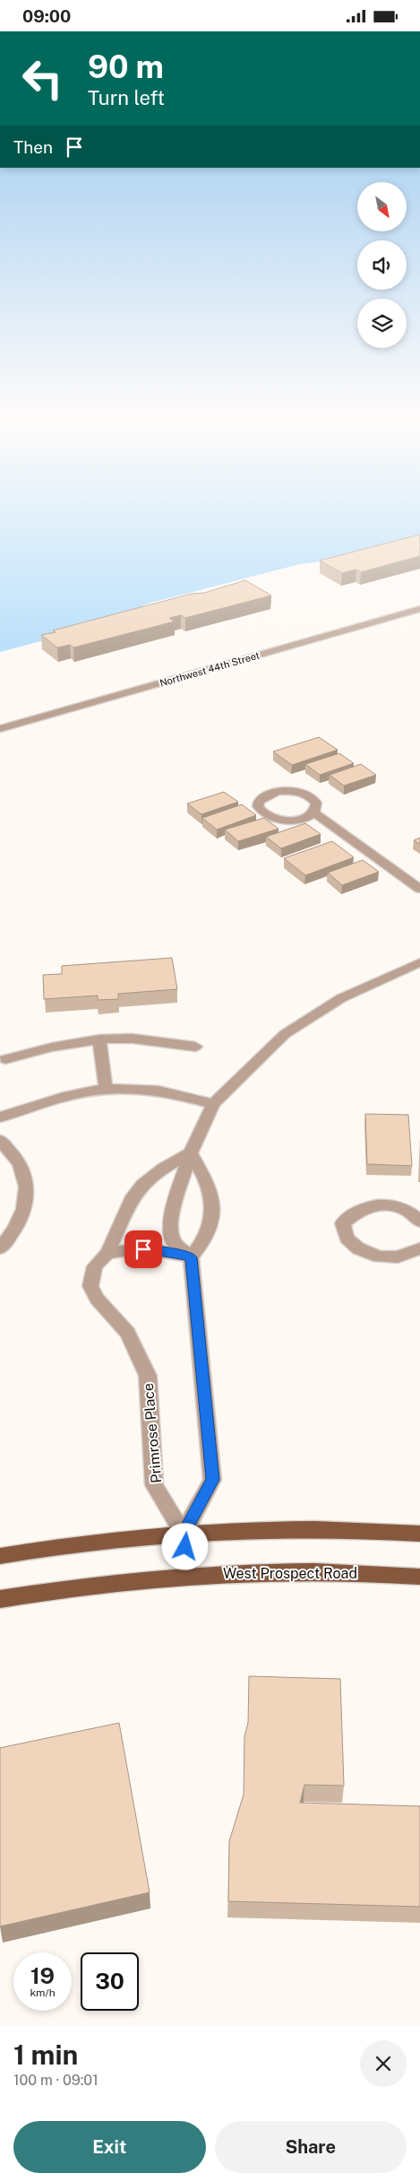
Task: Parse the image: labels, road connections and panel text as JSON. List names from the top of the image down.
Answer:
{
  "streets": {
    "main road": ["West Prospect Road"],
    "street": ["Northwest 44th Street", "Primrose Place"]
  },
  "north": "bottom right",
  "page": {
    "status": "09:00",
    "turn": ["90 m", "Turn left"],
    "then": "Then",
    "speed": "19 km/h",
    "limit": "30",
    "heading": ["1 min", "100 m · 09:01"],
    "buttons": ["Exit", "Share"]
  }
}
